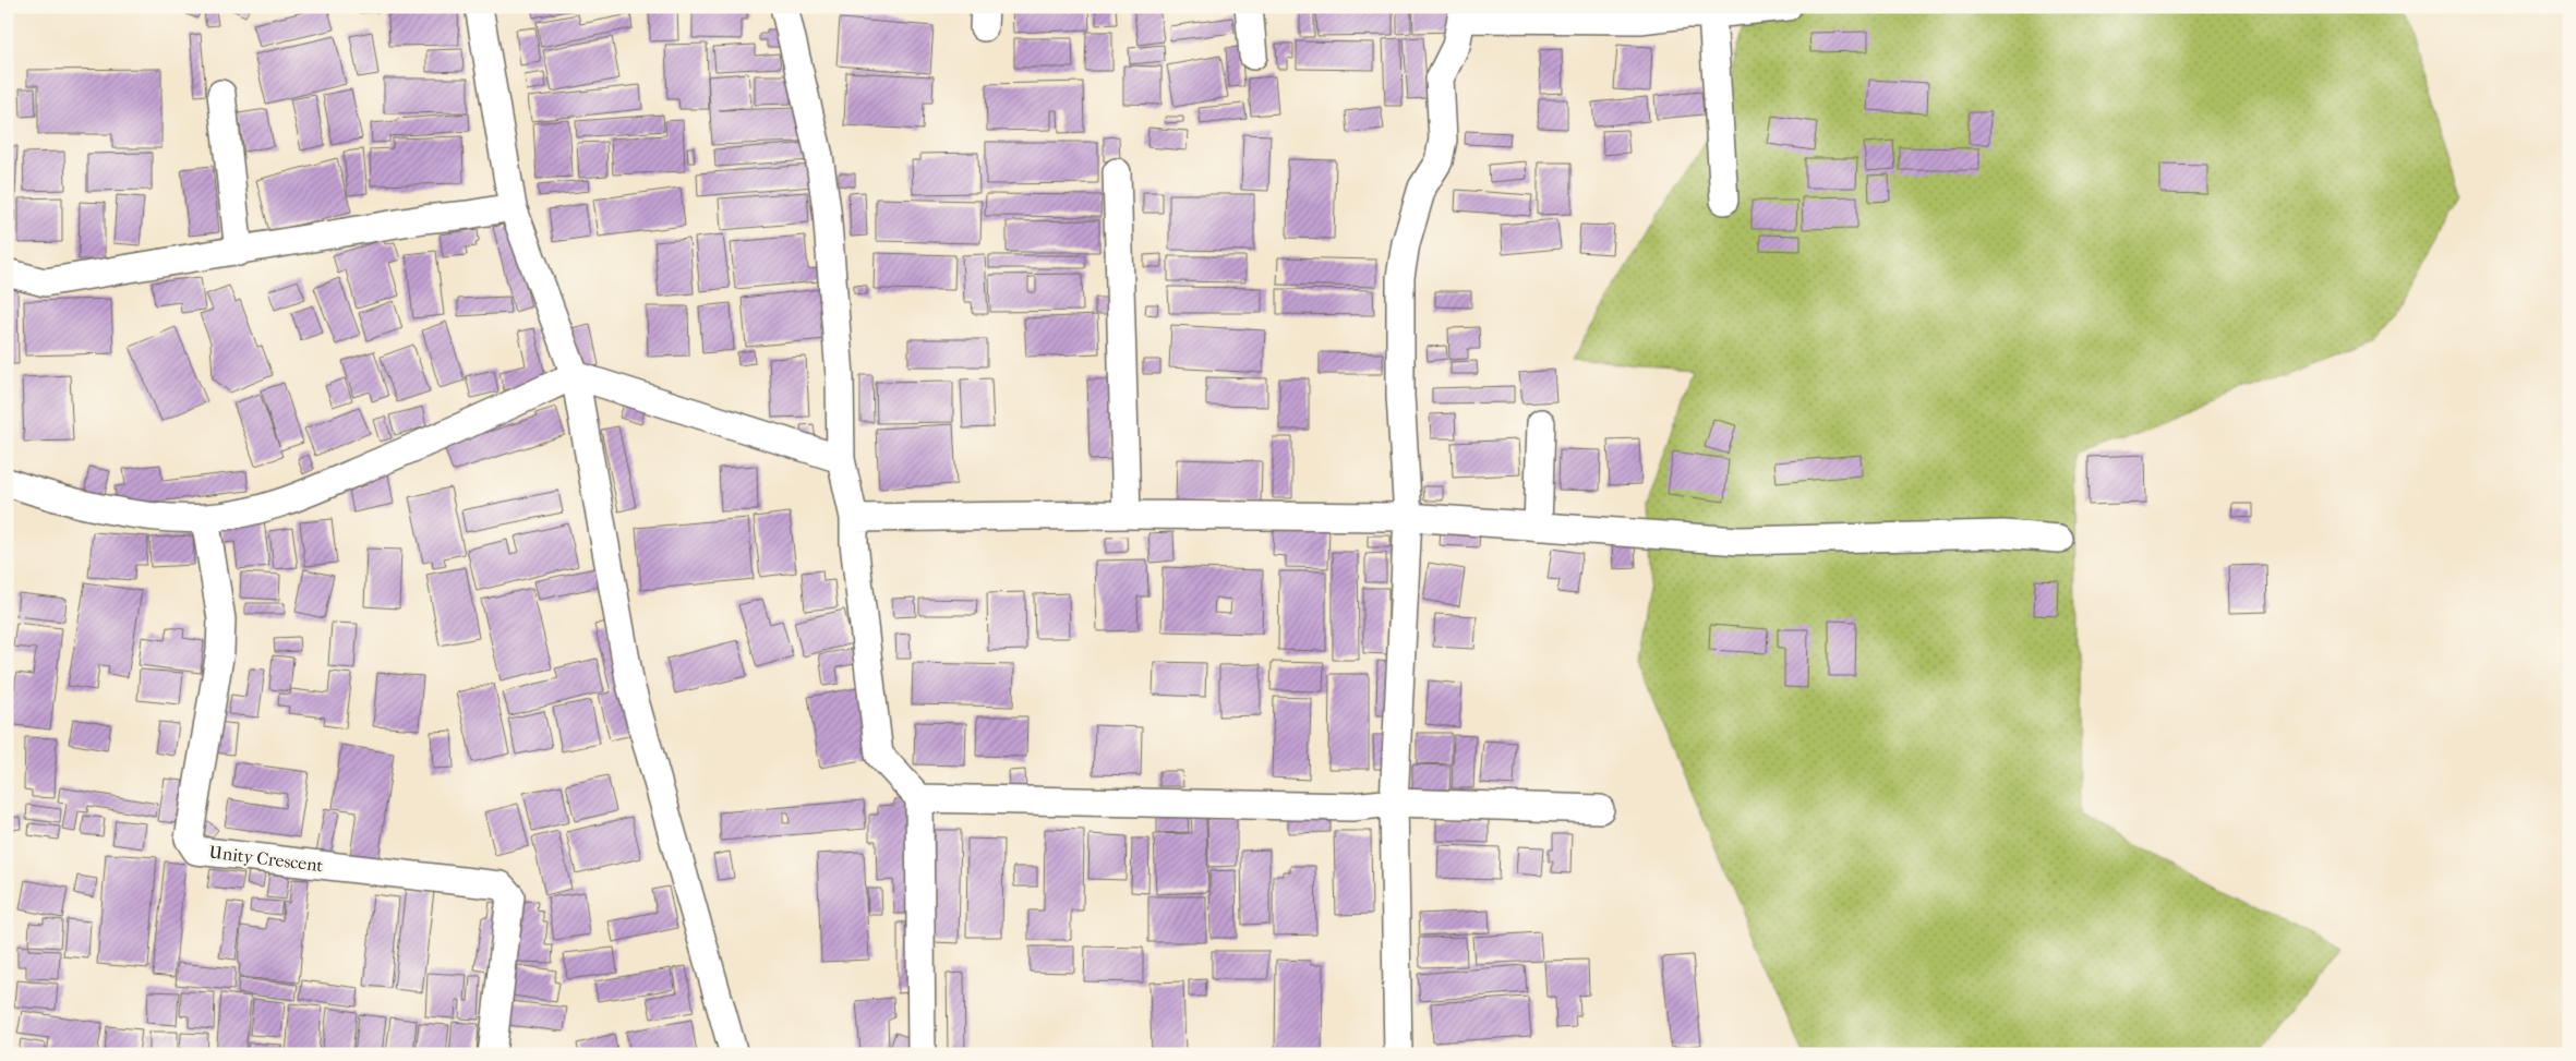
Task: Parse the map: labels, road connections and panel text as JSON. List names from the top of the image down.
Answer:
{
  "streets": {
    "street": ["Unity Crescent"]
  }
}
